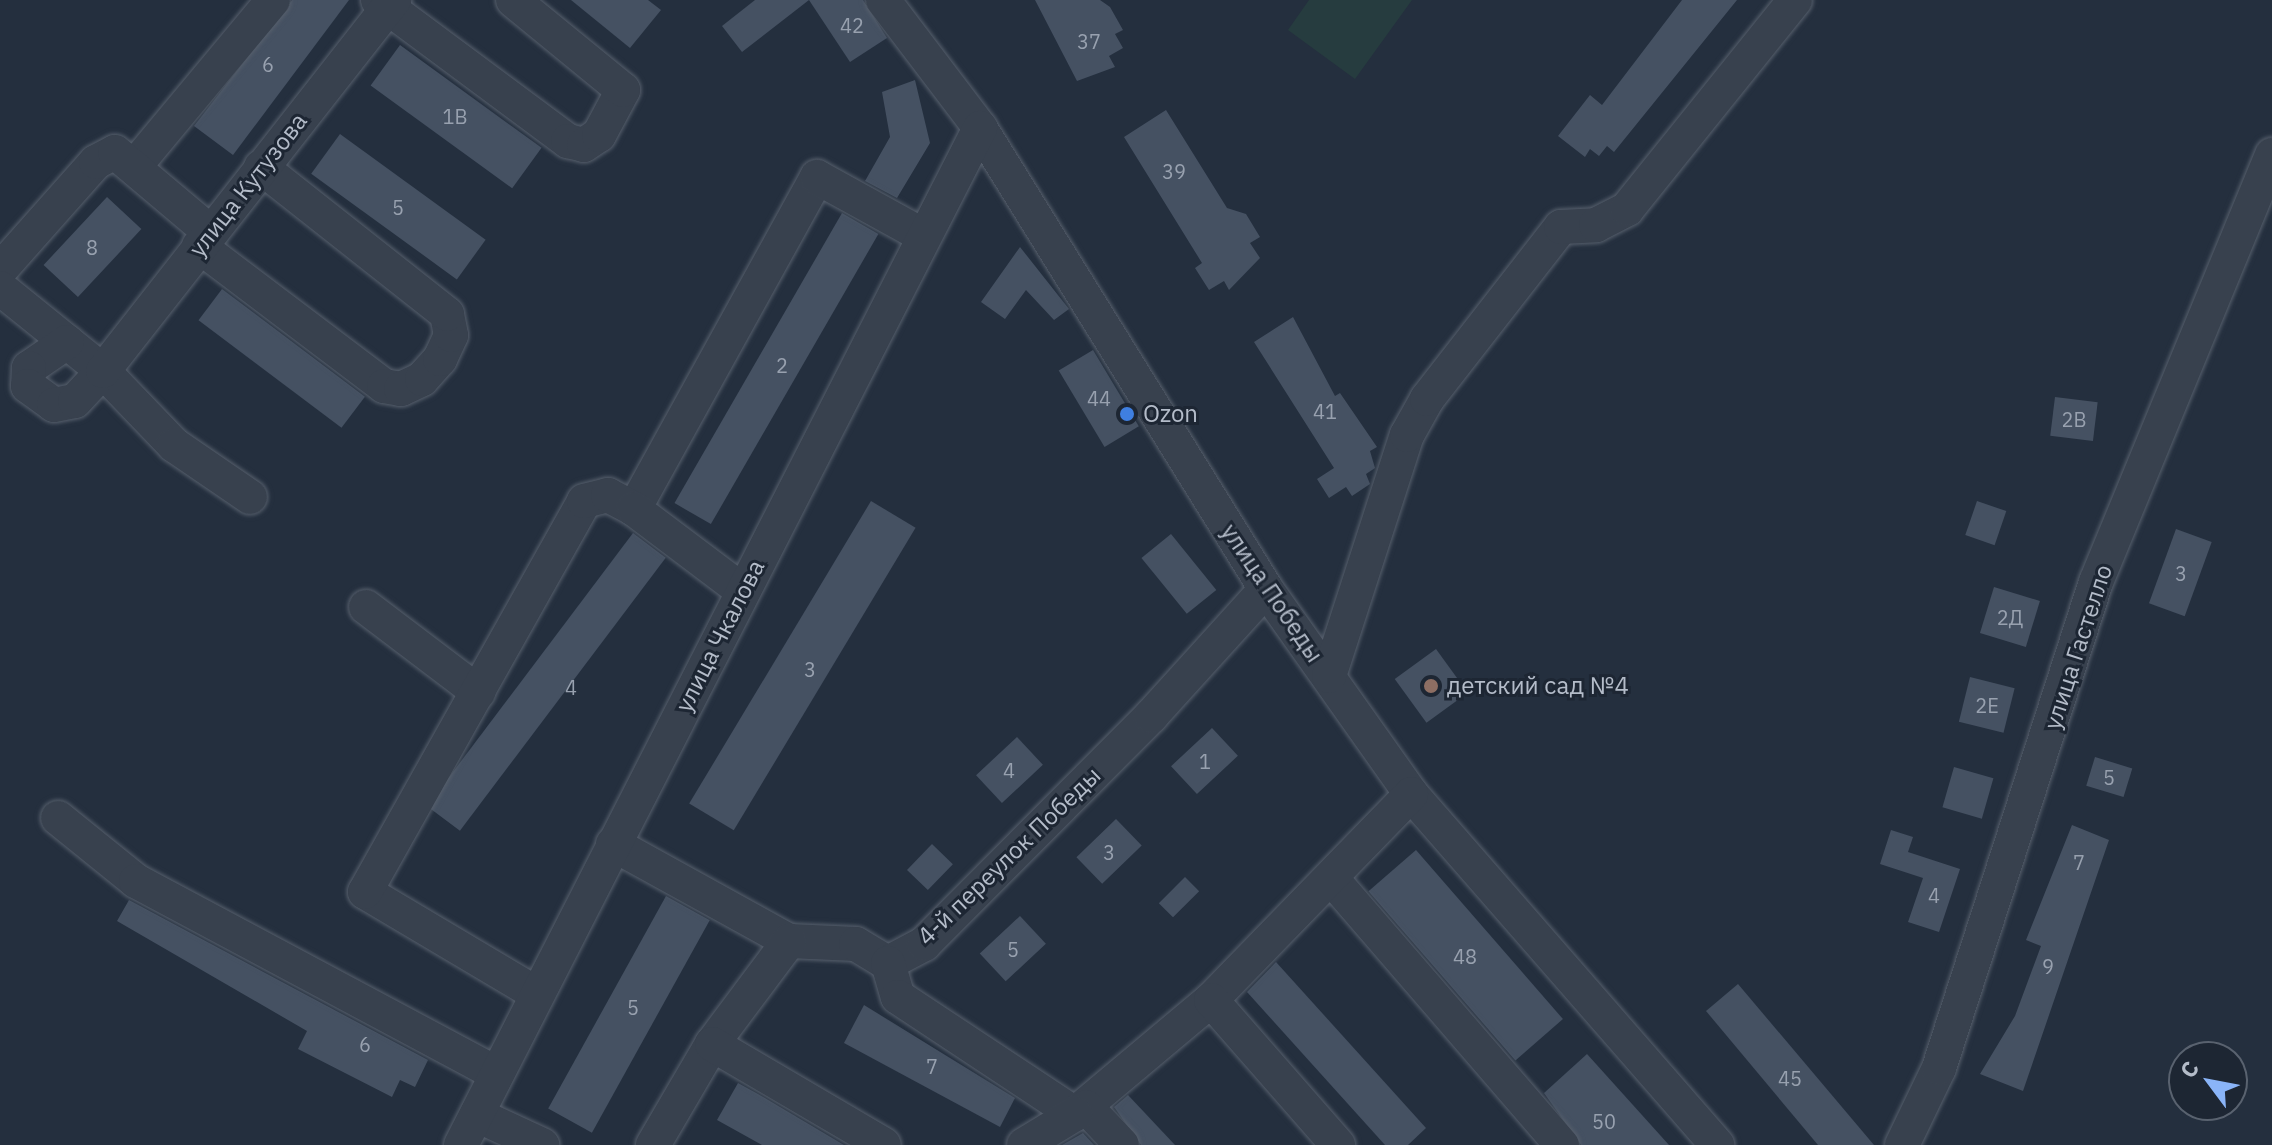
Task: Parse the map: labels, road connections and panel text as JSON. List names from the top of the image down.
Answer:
{
  "streets": {
    "street": [
      "улица Кутузова",
      "улица Победы",
      "улица Чкалова",
      "улица Гастелло",
      "4-й переулок Победы"
    ]
  },
  "crossings": [
    ["улица Победы", "улица Чкалова"],
    ["улица Победы", "4-й переулок Победы"]
  ],
  "places": ["Ozon", "детский сад №4"],
  "house_numbers": [
    "42",
    "37",
    "6",
    "1В",
    "39",
    "5",
    "8",
    "2",
    "44",
    "41",
    "2В",
    "3",
    "2Д",
    "3",
    "4",
    "2Е",
    "1",
    "4",
    "5",
    "3",
    "7",
    "4",
    "5",
    "48",
    "9",
    "5",
    "6",
    "7",
    "45",
    "50"
  ],
  "north": "top left"
}
